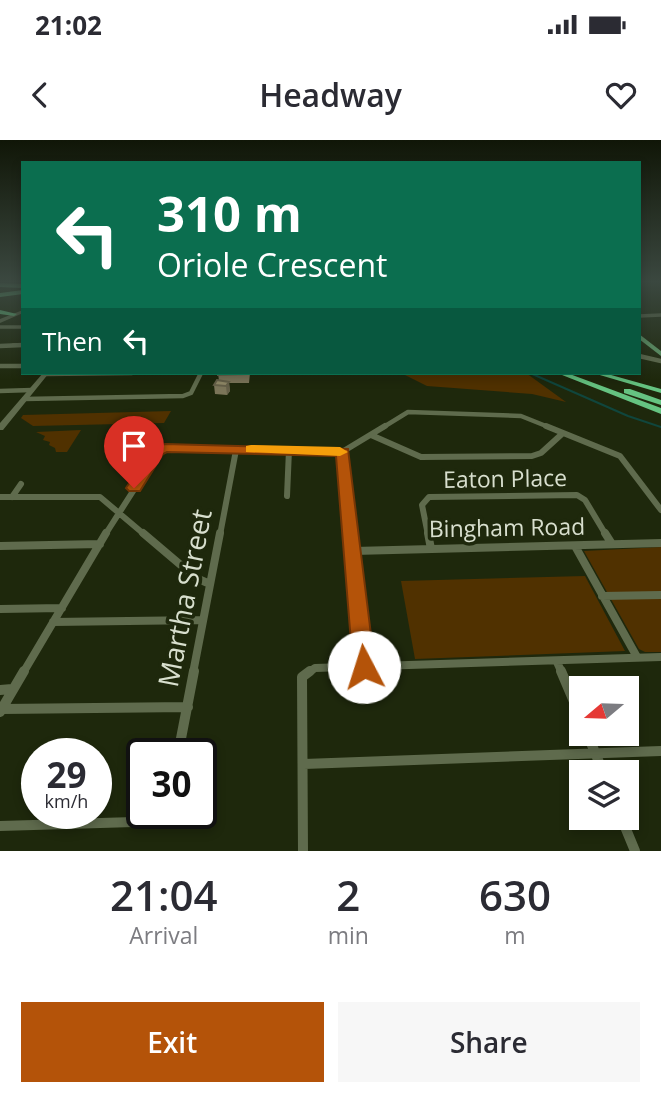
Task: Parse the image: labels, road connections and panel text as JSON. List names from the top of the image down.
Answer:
{
  "streets": {
    "street": ["Eaton Place", "Bingham Road", "Martha Street"]
  },
  "crossings": [
    ["Eaton Place", "Bingham Road"]
  ],
  "north": "left",
  "page": {
    "status": "21:02",
    "header": "Headway",
    "turn": ["310 m", "Oriole Crescent"],
    "then": "Then",
    "speed": "29 km/h",
    "limit": "30",
    "eta": [
      "21:04",
      "Arrival",
      "2",
      "min",
      "630",
      "m"
    ],
    "buttons": ["Exit", "Share"]
  }
}
